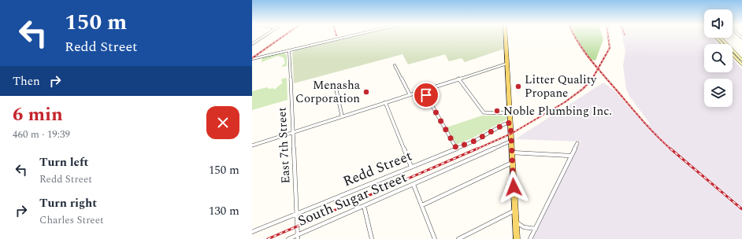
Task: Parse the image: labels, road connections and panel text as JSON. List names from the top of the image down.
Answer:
{
  "streets": {
    "street": ["East 7th Street", "Redd Street", "South Sugar Street"]
  },
  "crossings": [
    ["East 7th Street", "Redd Street"],
    ["East 7th Street", "South Sugar Street"]
  ],
  "places": ["Litter Quality Propane", "Menasha Corporation", "Noble Plumbing Inc."],
  "page": {
    "turn": ["150 m", "Redd Street"],
    "then": "Then",
    "heading": ["6 min", "460 m · 19:39"],
    "list": [
      {
        "name": "Turn left",
        "note": "Redd Street",
        "value": "150 m"
      },
      {
        "name": "Turn right",
        "note": "Charles Street",
        "value": "130 m"
      }
    ]
  }
}
